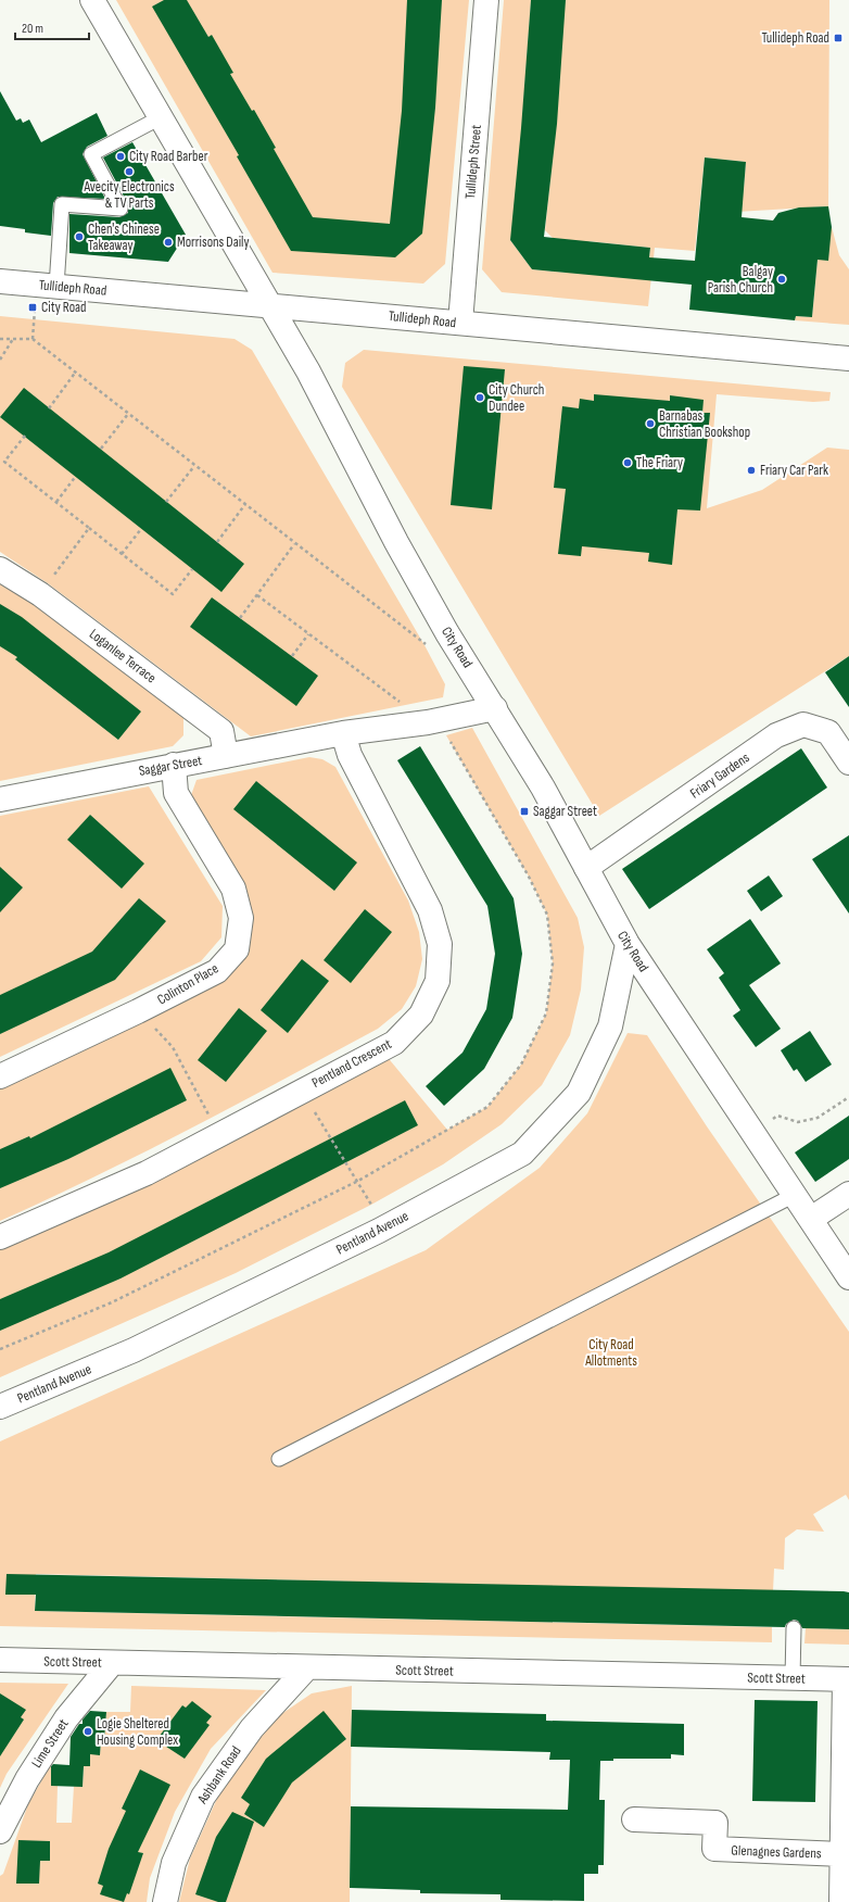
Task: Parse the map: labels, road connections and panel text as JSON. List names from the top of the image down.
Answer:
{
  "streets": {
    "street": [
      "Tullideph Street",
      "Tullideph Road",
      "City Road",
      "Loganlee Terrace",
      "Saggar Street",
      "Friary Gardens",
      "Colinton Place",
      "Pentland Crescent",
      "Pentland Avenue",
      "Scott Street",
      "Lime Street",
      "Ashbank Road",
      "Glenagnes Gardens"
    ]
  },
  "crossings": [
    ["Tullideph Street", "Tullideph Road"],
    ["Tullideph Road", "City Road"],
    ["City Road", "Saggar Street"],
    ["City Road", "Friary Gardens"],
    ["City Road", "Pentland Avenue"],
    ["Loganlee Terrace", "Saggar Street"],
    ["Saggar Street", "Colinton Place"],
    ["Saggar Street", "Pentland Crescent"],
    ["Scott Street", "Lime Street"],
    ["Scott Street", "Ashbank Road"]
  ],
  "parks": ["City Road Allotments"],
  "places": {
    "transit": ["Tullideph Road", "City Road", "Saggar Street"],
    "other": [
      "City Road Barber",
      "Avecity Electronics & TV Parts",
      "Chen's Chinese Takeaway",
      "Morrisons Daily",
      "Balgay Parish Church",
      "City Church Dundee",
      "Barnabas Christian Bookshop",
      "The Friary",
      "Friary Car Park",
      "Logie Sheltered Housing Complex"
    ]
  },
  "scale_bar": "20 m"
}
